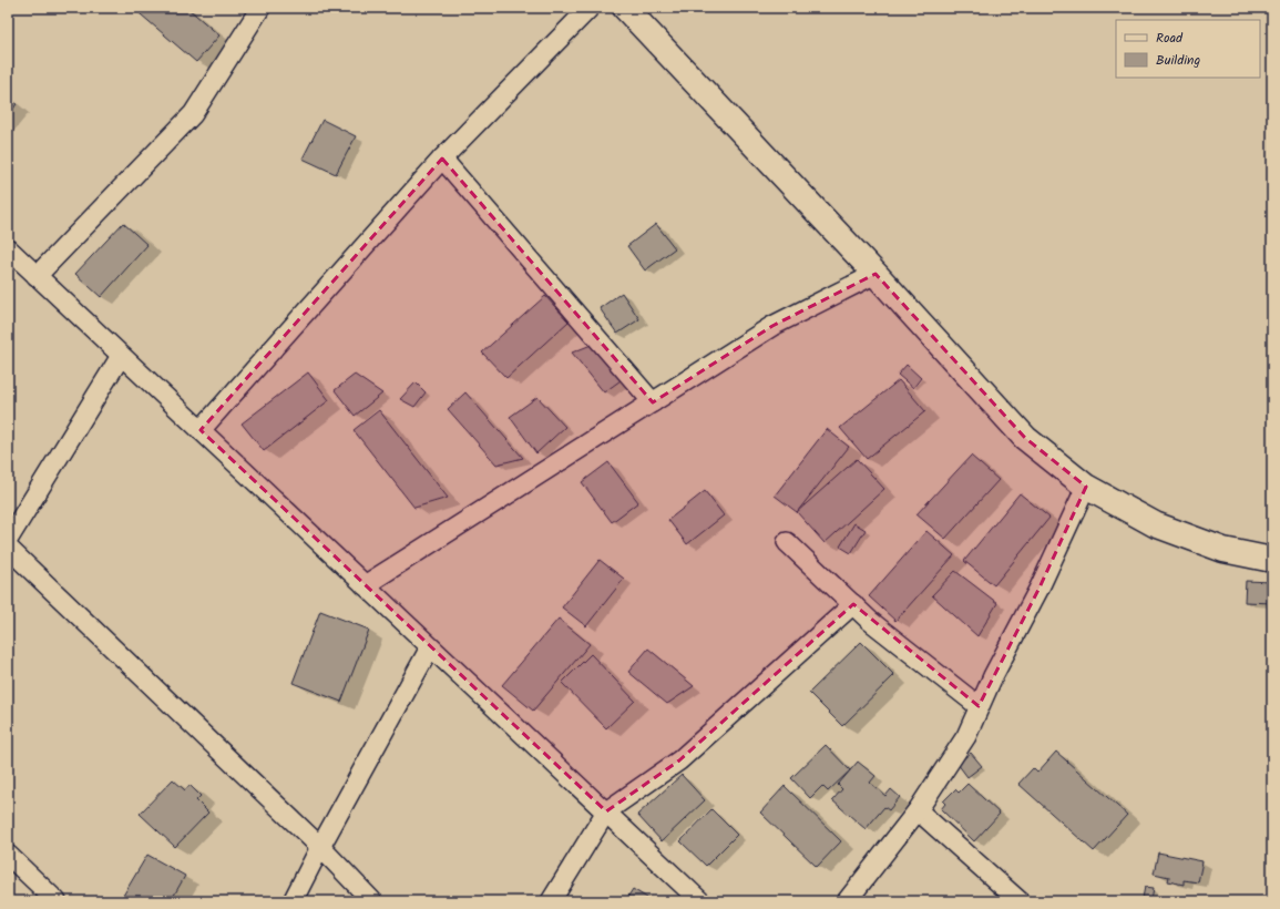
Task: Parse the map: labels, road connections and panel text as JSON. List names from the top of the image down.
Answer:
{
  "legend": ["Road", "Building"]
}
